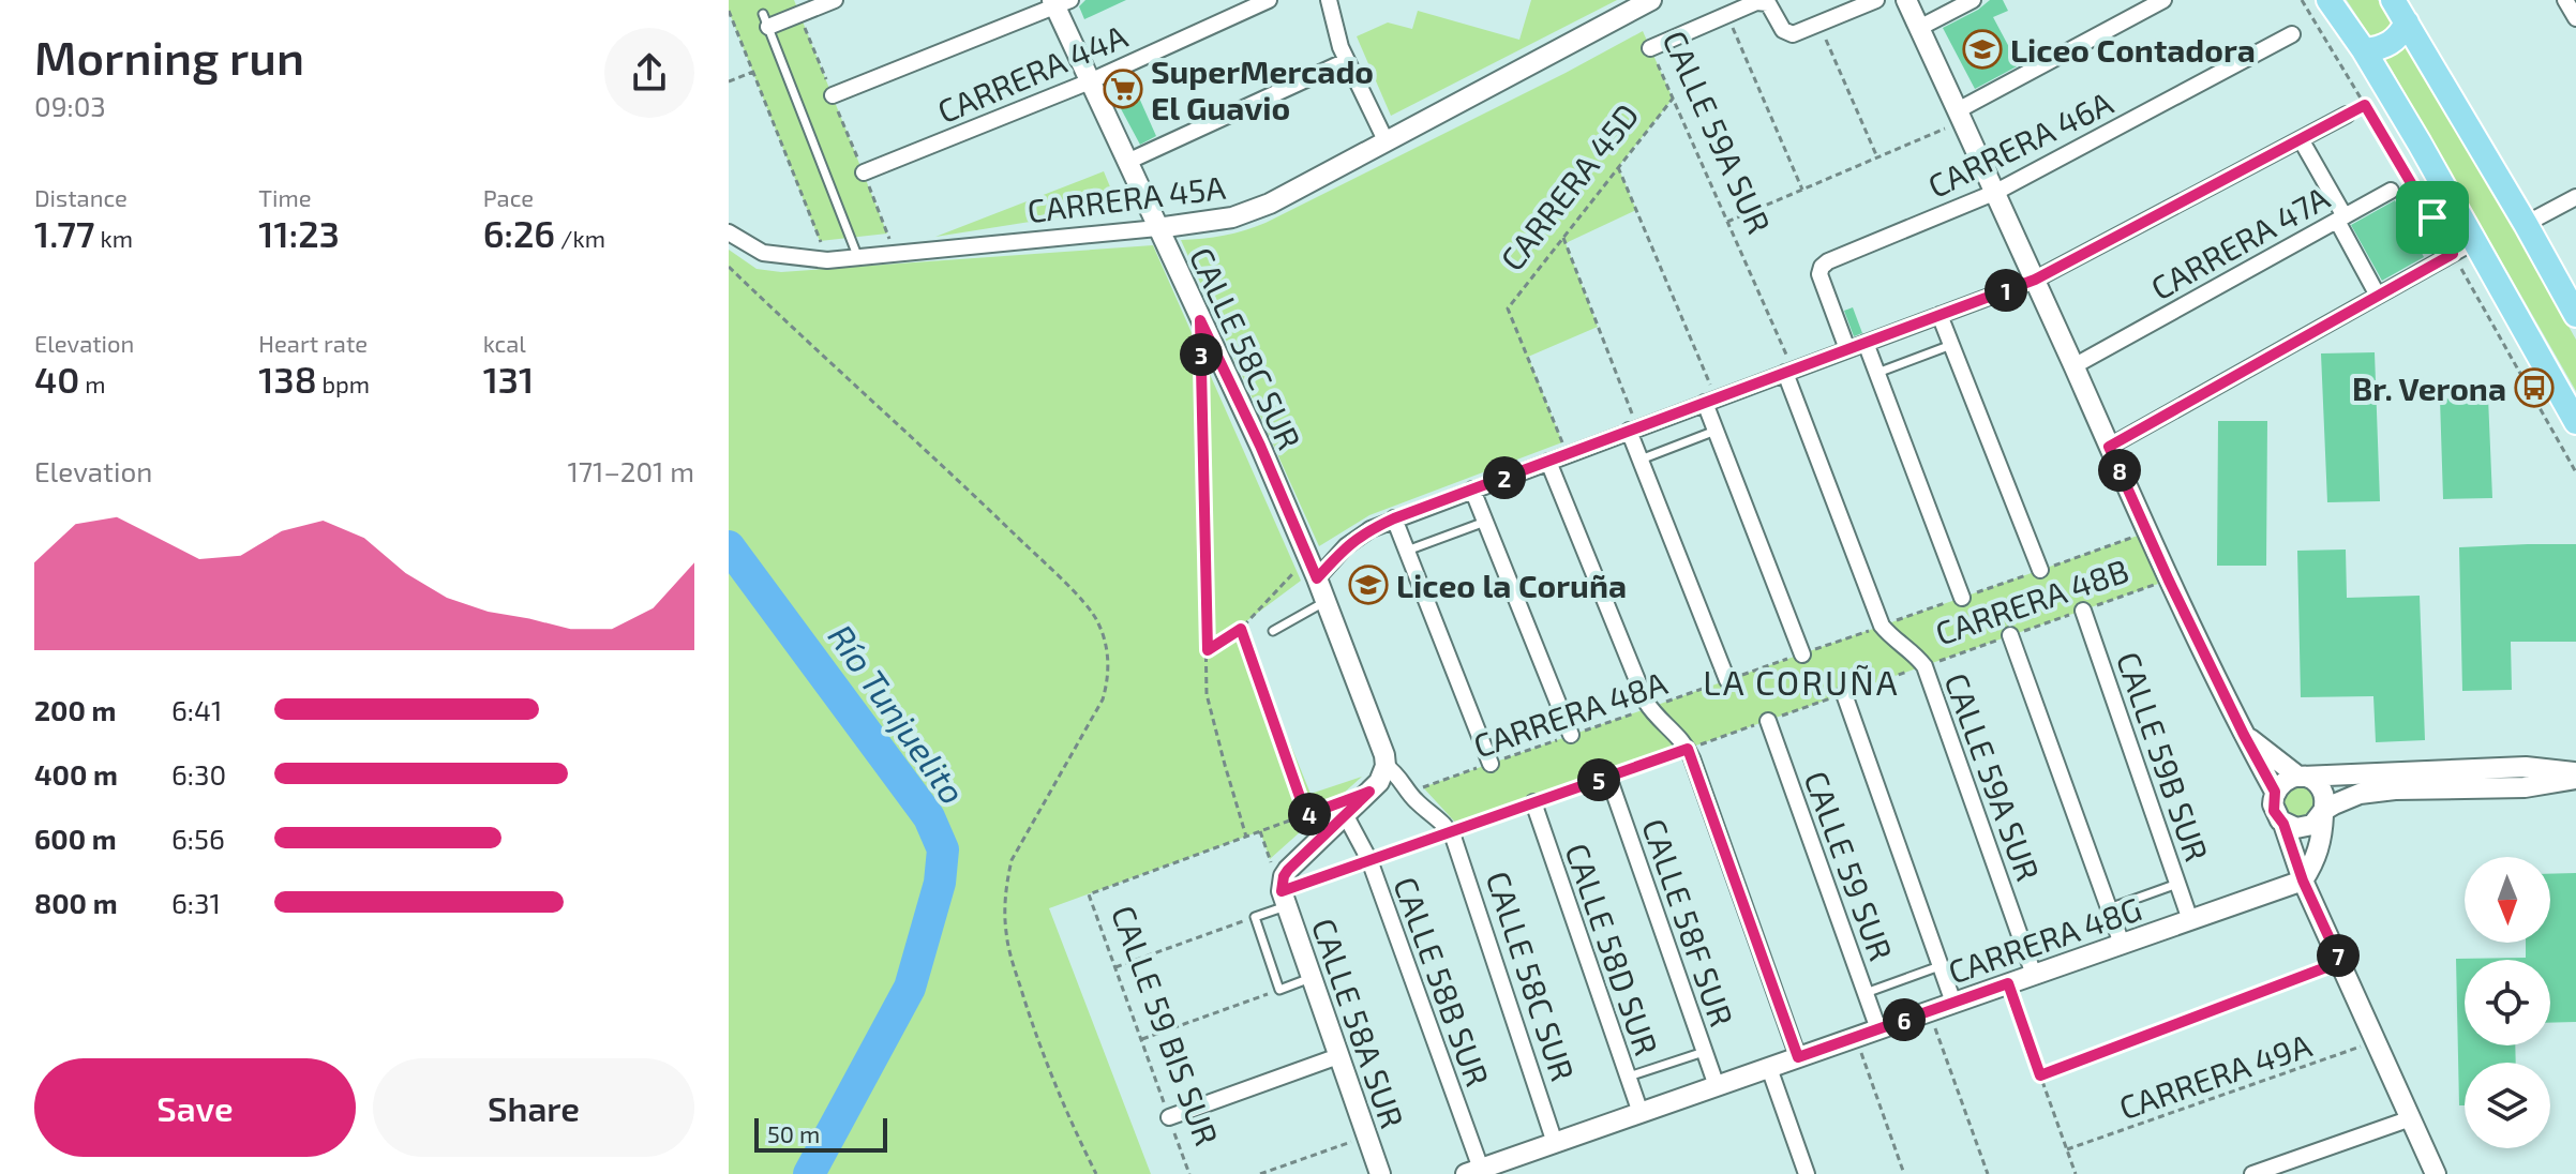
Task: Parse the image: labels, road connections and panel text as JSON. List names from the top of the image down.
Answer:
{
  "streets": {
    "street": [
      "CARRERA 44A",
      "CALLE 59A SUR",
      "CARRERA 46A",
      "CARRERA 45A",
      "CARRERA 47A",
      "CALLE 58C SUR",
      "CALLE 59B SUR",
      "CALLE 59 SUR",
      "CALLE 58F SUR",
      "CARRERA 48G",
      "CALLE 58D SUR",
      "CALLE 58B SUR",
      "CALLE 58A SUR"
    ],
    "path": [
      "CARRERA 45D",
      "CARRERA 48B",
      "CARRERA 48A",
      "CALLE 59 BIS SUR",
      "CARRERA 49A"
    ]
  },
  "crossings": [
    ["CARRERA 44A", "CALLE 58C SUR"],
    ["CALLE 59A SUR", "CARRERA 45D"],
    ["CALLE 59A SUR", "CARRERA 48B"],
    ["CALLE 59A SUR", "CARRERA 48A"],
    ["CALLE 59A SUR", "CARRERA 48G"],
    ["CARRERA 45A", "CALLE 58C SUR"],
    ["CALLE 58C SUR", "CARRERA 48B"],
    ["CALLE 58C SUR", "CARRERA 48A"],
    ["CALLE 58C SUR", "CARRERA 48G"],
    ["CARRERA 48B", "CALLE 59B SUR"],
    ["CARRERA 48B", "CALLE 59 SUR"],
    ["CARRERA 48B", "CALLE 58F SUR"],
    ["CARRERA 48B", "CALLE 58D SUR"],
    ["CALLE 59B SUR", "CARRERA 48G"],
    ["CALLE 59 SUR", "CARRERA 48G"],
    ["CALLE 58F SUR", "CARRERA 48G"],
    ["CARRERA 48G", "CALLE 58D SUR"],
    ["CARRERA 48G", "CALLE 58B SUR"]
  ],
  "districts": ["LA CORUÑA"],
  "water": ["Río Tunjuelito"],
  "places": {
    "school or university": ["Liceo Contadora", "Liceo la Coruña"],
    "supermarket": ["SuperMercado El Guavio"],
    "bus stop": ["Br. Verona"]
  },
  "scale_bar": "50 m",
  "north": "bottom",
  "page": {
    "heading": ["Morning run", "09:03"],
    "stats": [
      ["Distance", "1.77 km"],
      ["Time", "11:23"],
      ["Pace", "6:26 /km"],
      ["Elevation", "40 m"],
      ["Heart rate", "138 bpm"],
      ["kcal", "131"]
    ],
    "pins": [
      "1",
      "3",
      "8",
      "2",
      "5",
      "4",
      "7",
      "6"
    ],
    "chart": ["Elevation", "171–201 m"],
    "list": [
      {
        "name": "200 m",
        "note": "6:41"
      },
      {
        "name": "400 m",
        "note": "6:30"
      },
      {
        "name": "600 m",
        "note": "6:56"
      },
      {
        "name": "800 m",
        "note": "6:31"
      }
    ],
    "buttons": ["Save", "Share"],
    "scale": "50 m"
  }
}
